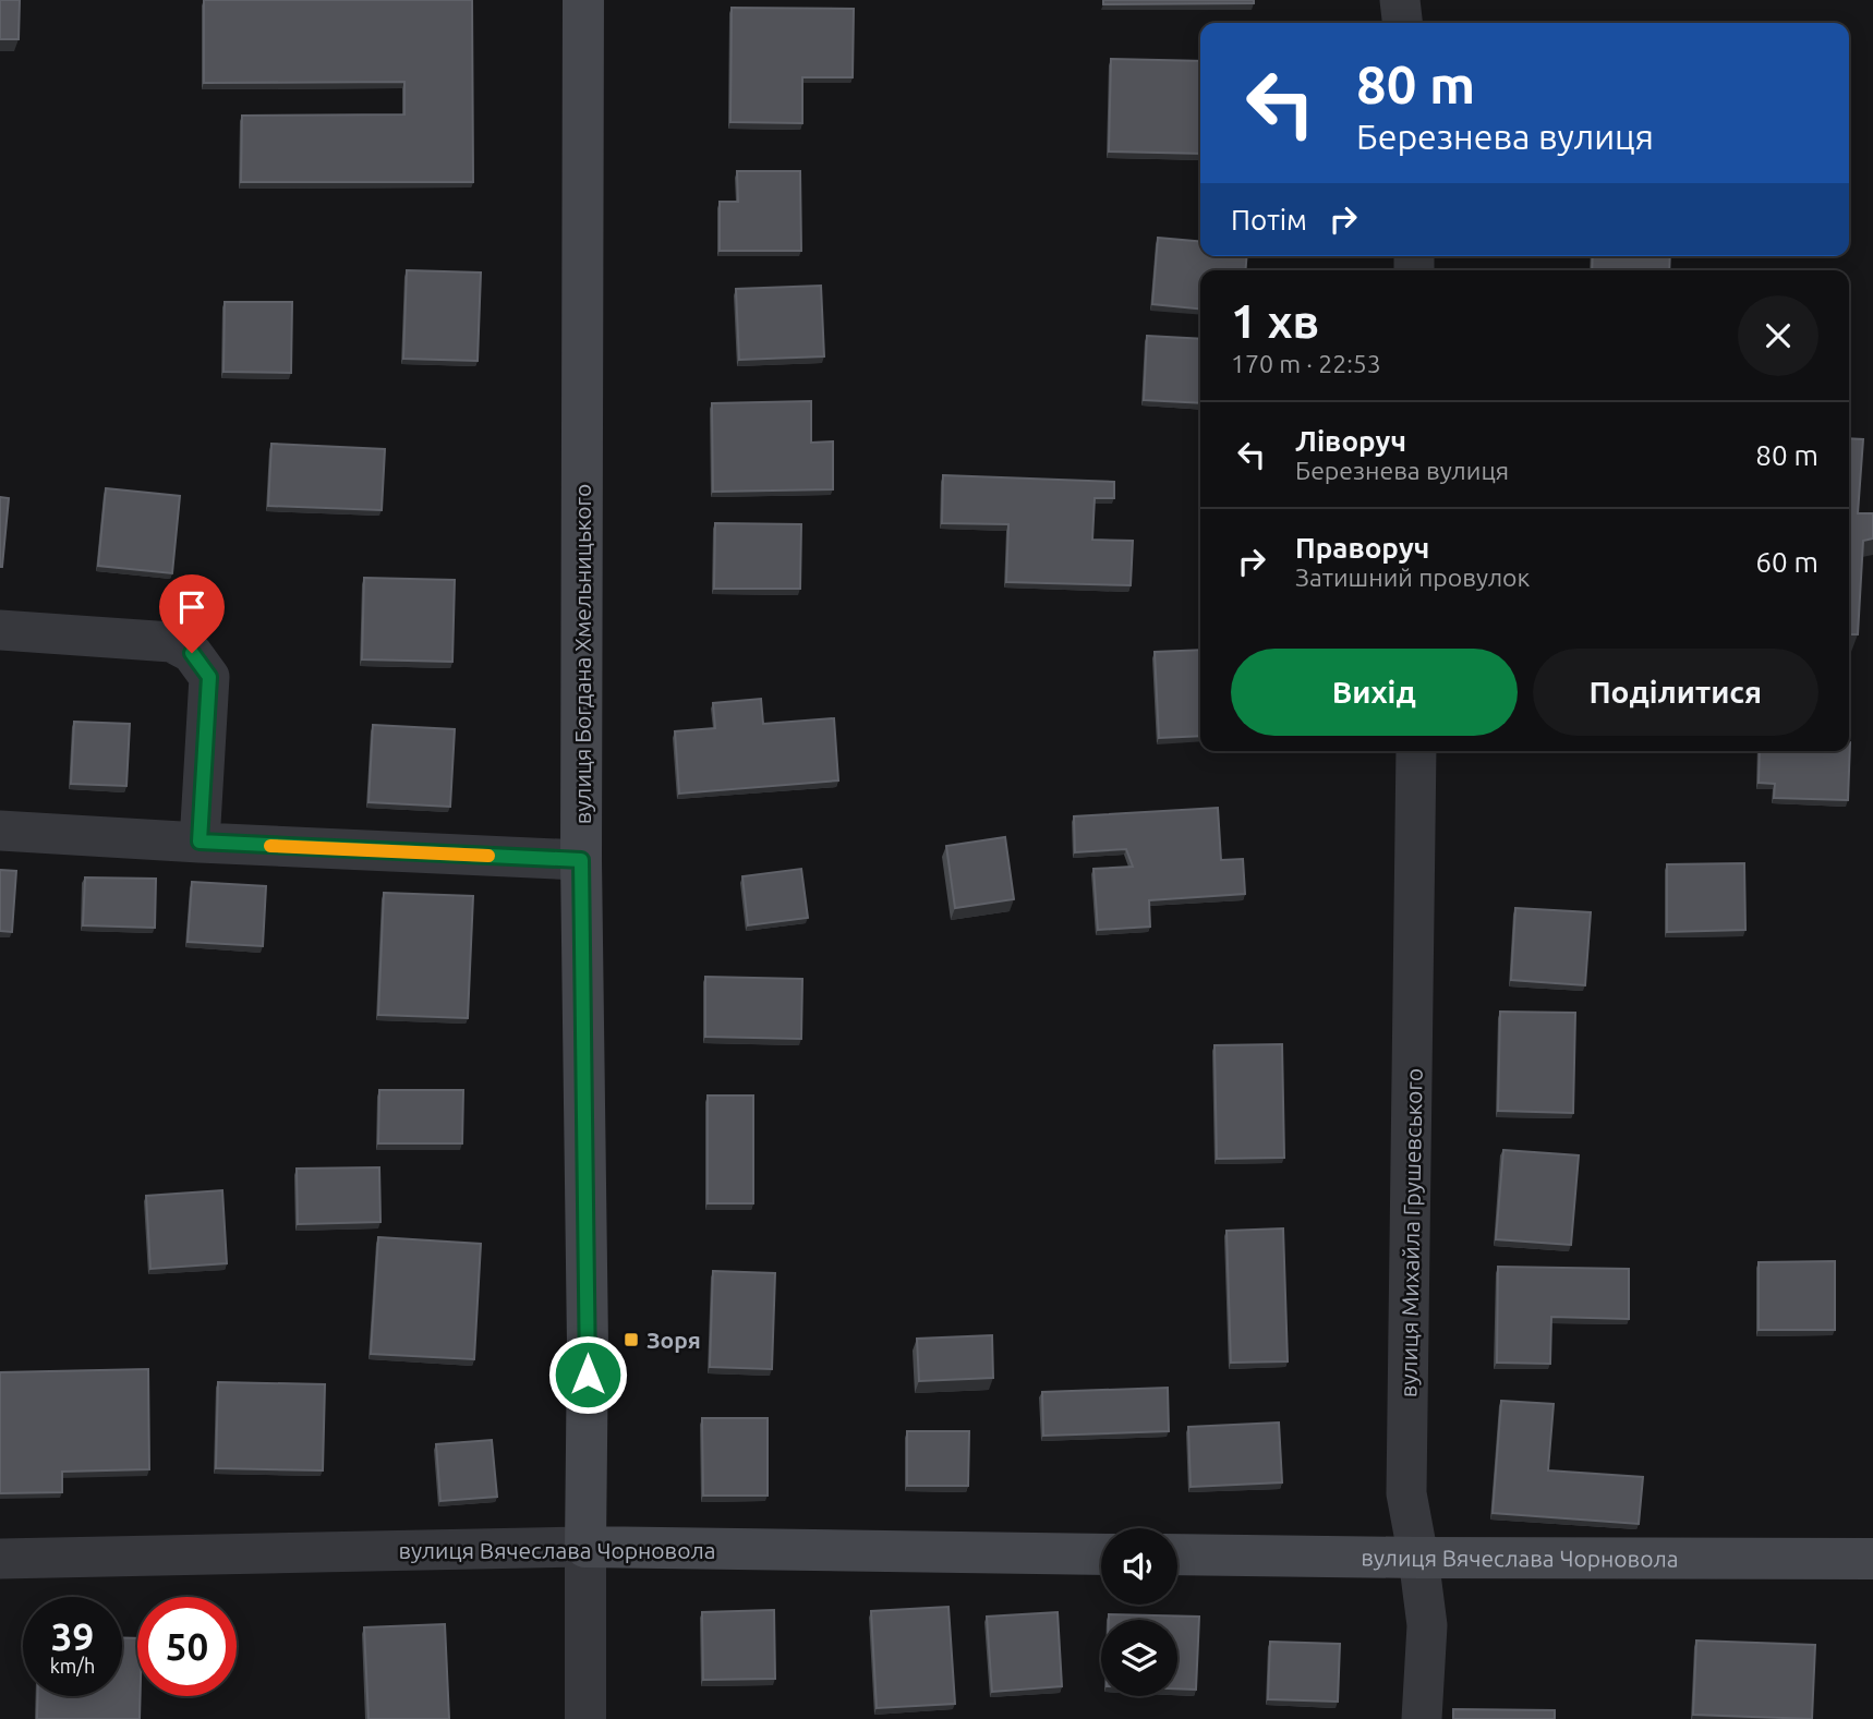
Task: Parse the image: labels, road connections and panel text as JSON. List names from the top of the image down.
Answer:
{
  "streets": {
    "main road": ["вулиця Богдана Хмельницького", "вулиця Вячеслава Чорновола"],
    "street": ["вулиця Михайла Грушевського"]
  },
  "crossings": [
    ["вулиця Богдана Хмельницького", "вулиця Вячеслава Чорновола"],
    ["вулиця Михайла Грушевського", "вулиця Вячеслава Чорновола"]
  ],
  "places": {
    "transit": ["Зоря"]
  },
  "page": {
    "turn": ["80 m", "Березнева вулиця"],
    "then": "Потім",
    "heading": ["1 хв", "170 m · 22:53"],
    "list": [
      {
        "name": "Ліворуч",
        "note": "Березнева вулиця",
        "value": "80 m"
      },
      {
        "name": "Праворуч",
        "note": "Затишний провулок",
        "value": "60 m"
      }
    ],
    "buttons": ["Вихід", "Поділитися"],
    "speed": "39 km/h",
    "limit": "50"
  }
}
